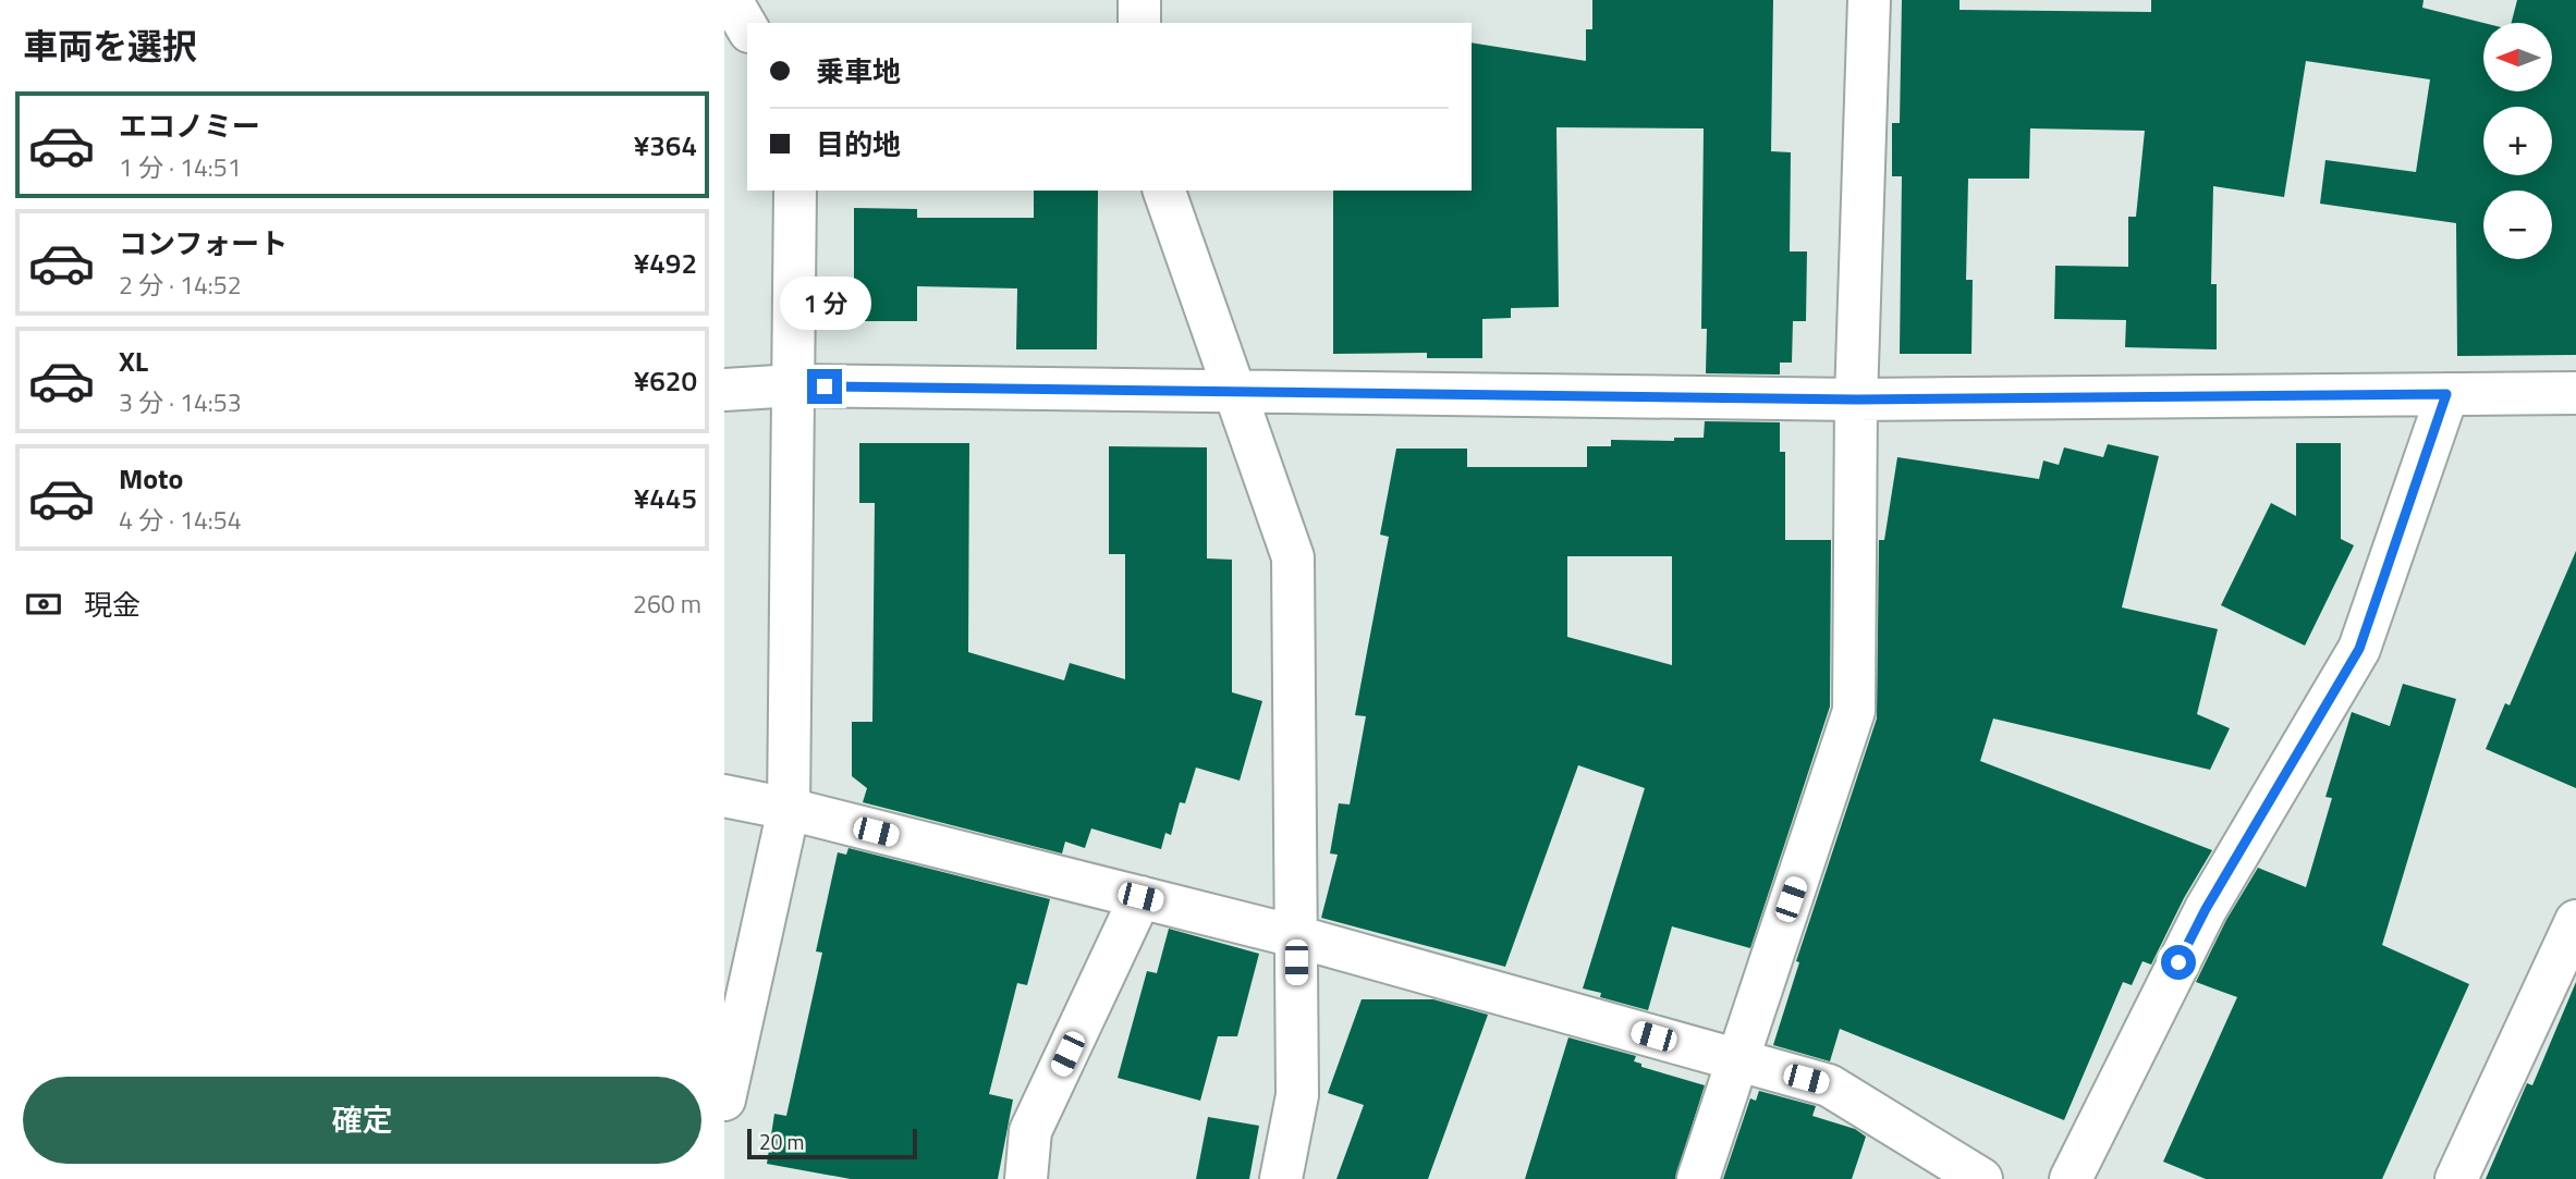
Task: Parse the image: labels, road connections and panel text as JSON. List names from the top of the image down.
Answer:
{
  "scale_bar": "20 m",
  "north": "left",
  "page": {
    "heading": "車両を選択",
    "map_buttons": ["+", "−"],
    "banner": ["乗車地", "目的地"],
    "list": [
      {
        "name": "エコノミー",
        "note": "1 分 · 14:51",
        "value": "¥364"
      },
      {
        "name": "コンフォート",
        "note": "2 分 · 14:52",
        "value": "¥492"
      },
      {
        "name": "XL",
        "note": "3 分 · 14:53",
        "value": "¥620"
      },
      {
        "name": "Moto",
        "note": "4 分 · 14:54",
        "value": "¥445"
      }
    ],
    "bubble": "1 分",
    "pay": ["現金", "260 m"],
    "buttons": "確定",
    "scale": "20 m"
  }
}
